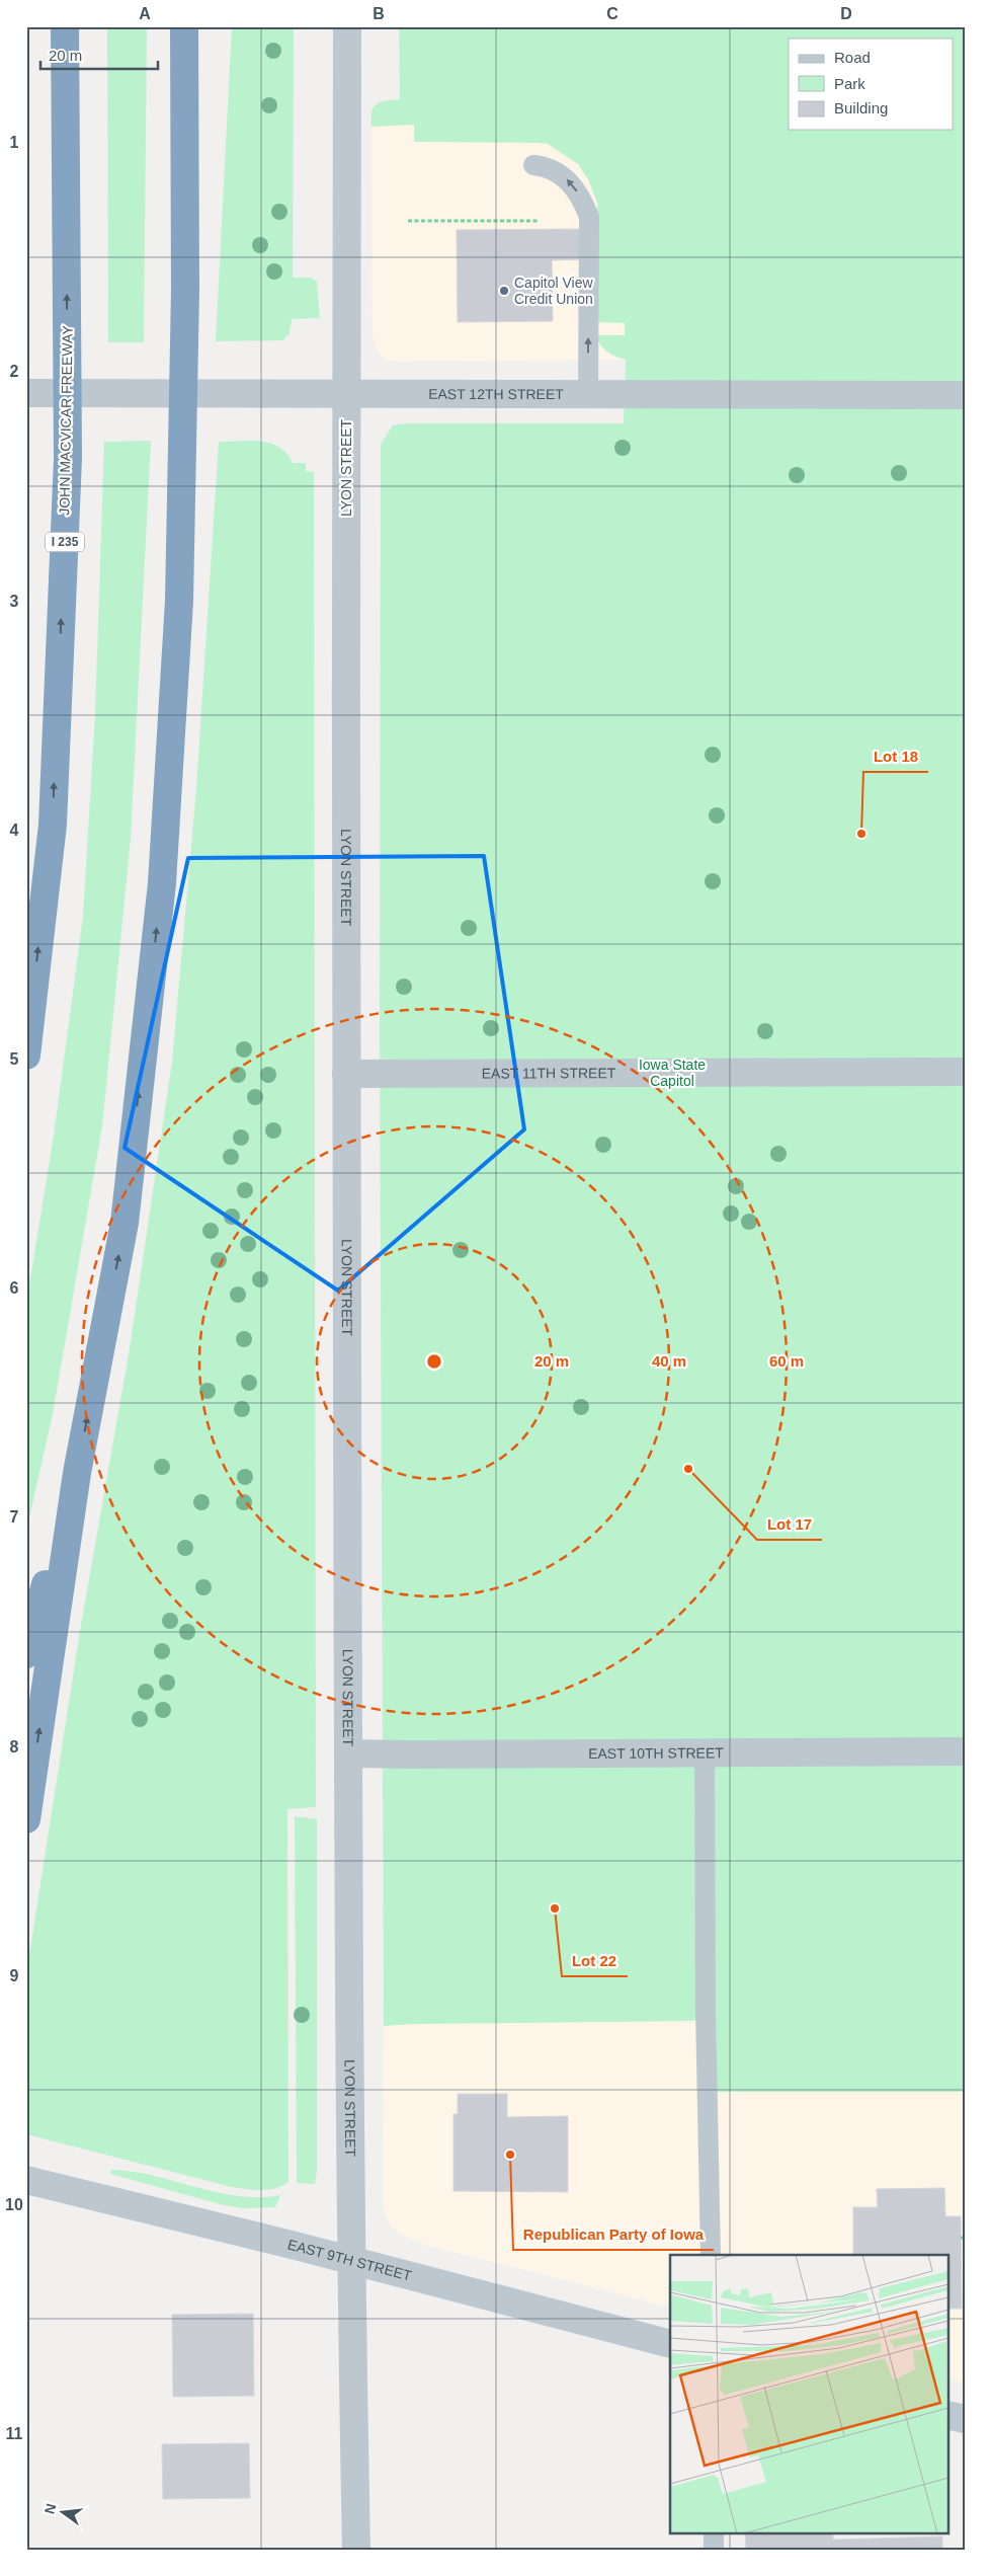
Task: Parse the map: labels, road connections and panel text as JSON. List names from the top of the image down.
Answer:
{
  "streets": {
    "highway": ["JOHN MACVICAR FREEWAY", "I 235"],
    "street": [
      "EAST 12TH STREET",
      "LYON STREET",
      "EAST 11TH STREET",
      "EAST 10TH STREET",
      "EAST 9TH STREET"
    ]
  },
  "crossings": [
    ["EAST 12TH STREET", "LYON STREET"],
    ["LYON STREET", "EAST 11TH STREET"],
    ["LYON STREET", "EAST 10TH STREET"],
    ["LYON STREET", "EAST 9TH STREET"]
  ],
  "parks": ["Iowa State Capitol"],
  "places": [
    "Capitol View Credit Union",
    "Lot 18",
    "Lot 17",
    "Lot 22",
    "Republican Party of Iowa"
  ],
  "legend": ["Road", "Park", "Building"],
  "scale_bar": "20 m",
  "north": "left",
  "grid": {
    "columns": [
      "A",
      "B",
      "C",
      "D"
    ],
    "rows": [
      "1",
      "2",
      "3",
      "4",
      "5",
      "6",
      "7",
      "8",
      "9",
      "10",
      "11"
    ]
  },
  "rings": ["20 m", "40 m", "60 m"]
}
